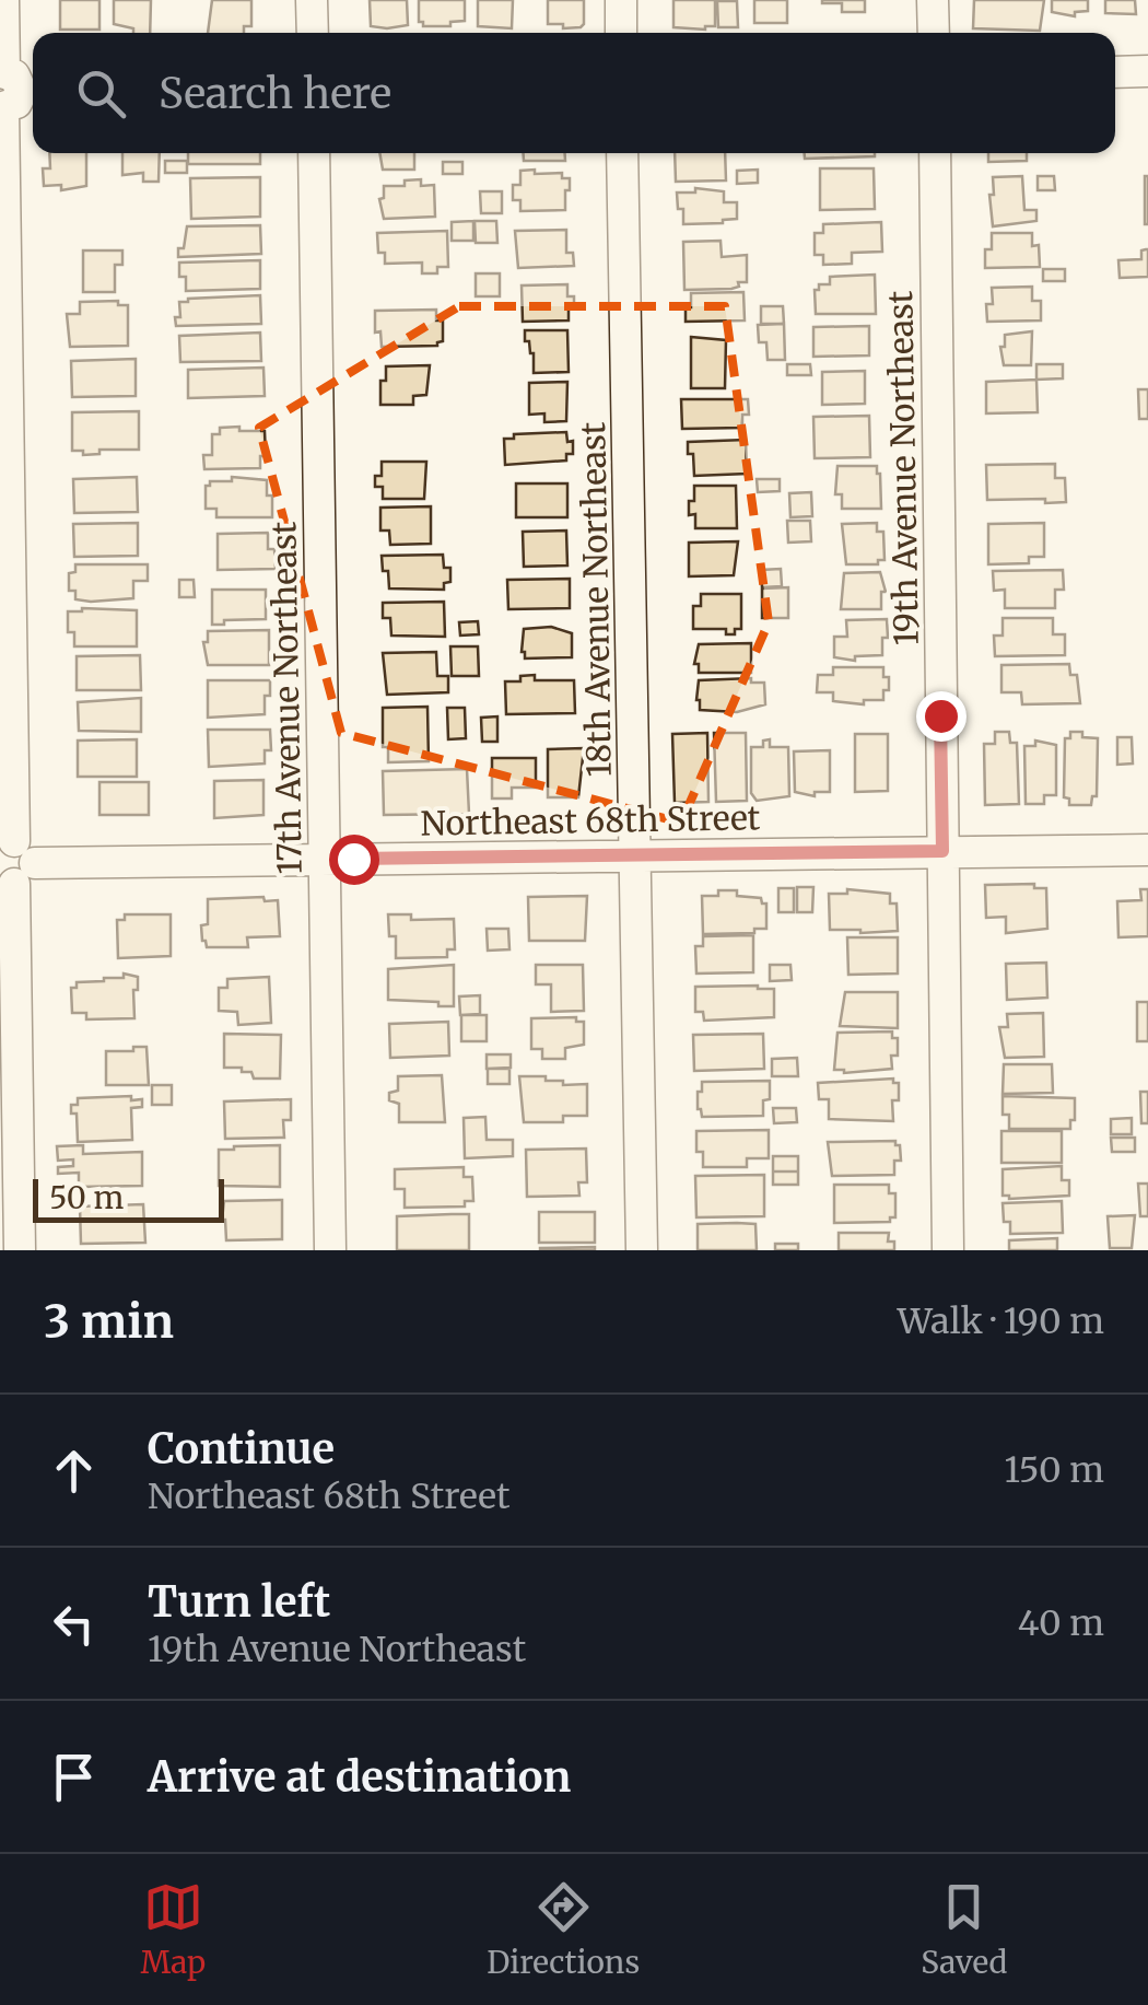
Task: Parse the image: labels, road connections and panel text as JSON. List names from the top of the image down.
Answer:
{
  "streets": {
    "street": [
      "19th Avenue Northeast",
      "18th Avenue Northeast",
      "17th Avenue Northeast",
      "Northeast 68th Street"
    ]
  },
  "crossings": [
    ["19th Avenue Northeast", "Northeast 68th Street"],
    ["18th Avenue Northeast", "Northeast 68th Street"],
    ["17th Avenue Northeast", "Northeast 68th Street"]
  ],
  "scale_bar": "50 m",
  "page": {
    "search": "Search here",
    "scale": "50 m",
    "heading": ["3 min", "Walk · 190 m"],
    "list": [
      ["Continue", "Northeast 68th Street", "150 m"],
      ["Turn left", "19th Avenue Northeast", "40 m"],
      "Arrive at destination"
    ],
    "nav": ["Map", "Directions", "Saved"]
  }
}
